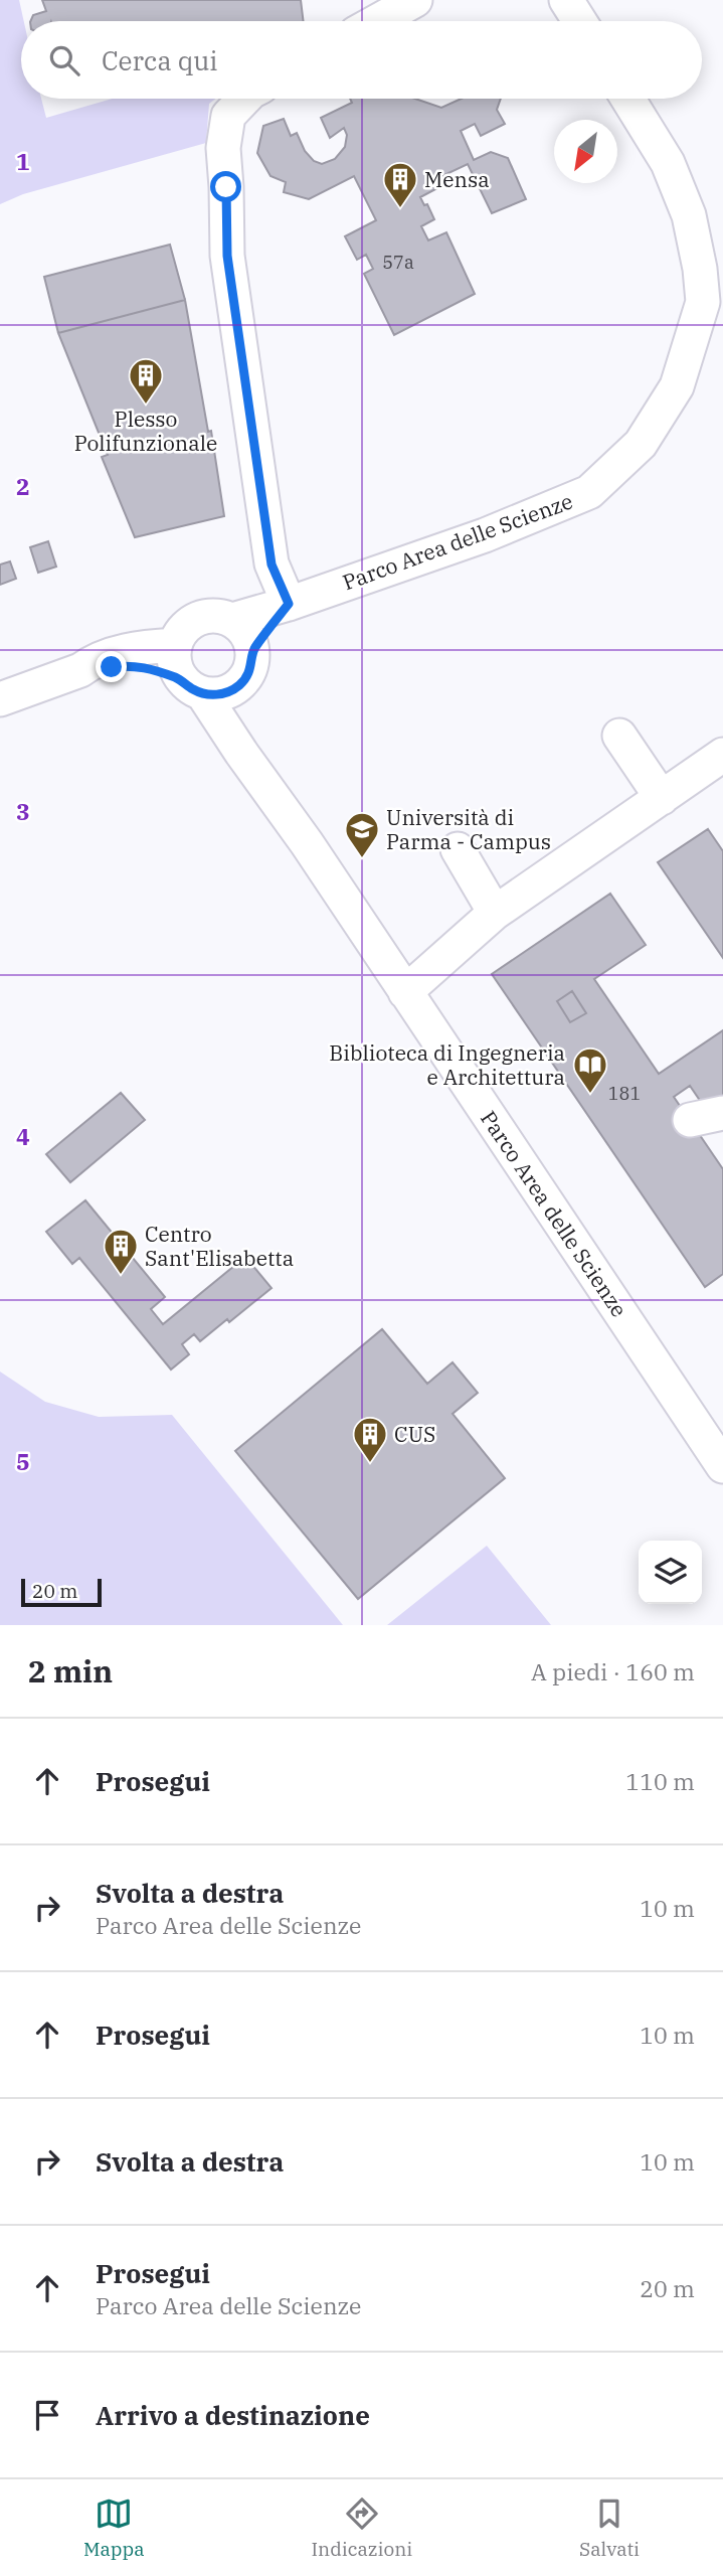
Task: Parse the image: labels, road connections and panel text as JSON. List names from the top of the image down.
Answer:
{
  "streets": {
    "street": ["Parco Area delle Scienze"]
  },
  "places": {
    "building": [
      "Mensa",
      "Plesso Polifunzionale",
      "Centro Sant'Elisabetta",
      "CUS"
    ],
    "school or university": ["Università di Parma - Campus"],
    "library": ["Biblioteca di Ingegneria e Architettura"]
  },
  "house_numbers": ["57a", "181"],
  "scale_bar": "20 m",
  "north": "bottom left",
  "page": {
    "search": "Cerca qui",
    "scale": "20 m",
    "heading": ["2 min", "A piedi · 160 m"],
    "list": [
      ["Prosegui", "110 m"],
      ["Svolta a destra", "Parco Area delle Scienze", "10 m"],
      ["Prosegui", "10 m"],
      ["Svolta a destra", "10 m"],
      ["Prosegui", "Parco Area delle Scienze", "20 m"],
      "Arrivo a destinazione"
    ],
    "nav": ["Mappa", "Indicazioni", "Salvati"]
  },
  "grid": {
    "rows": [
      "1",
      "2",
      "3",
      "4",
      "5"
    ]
  }
}
